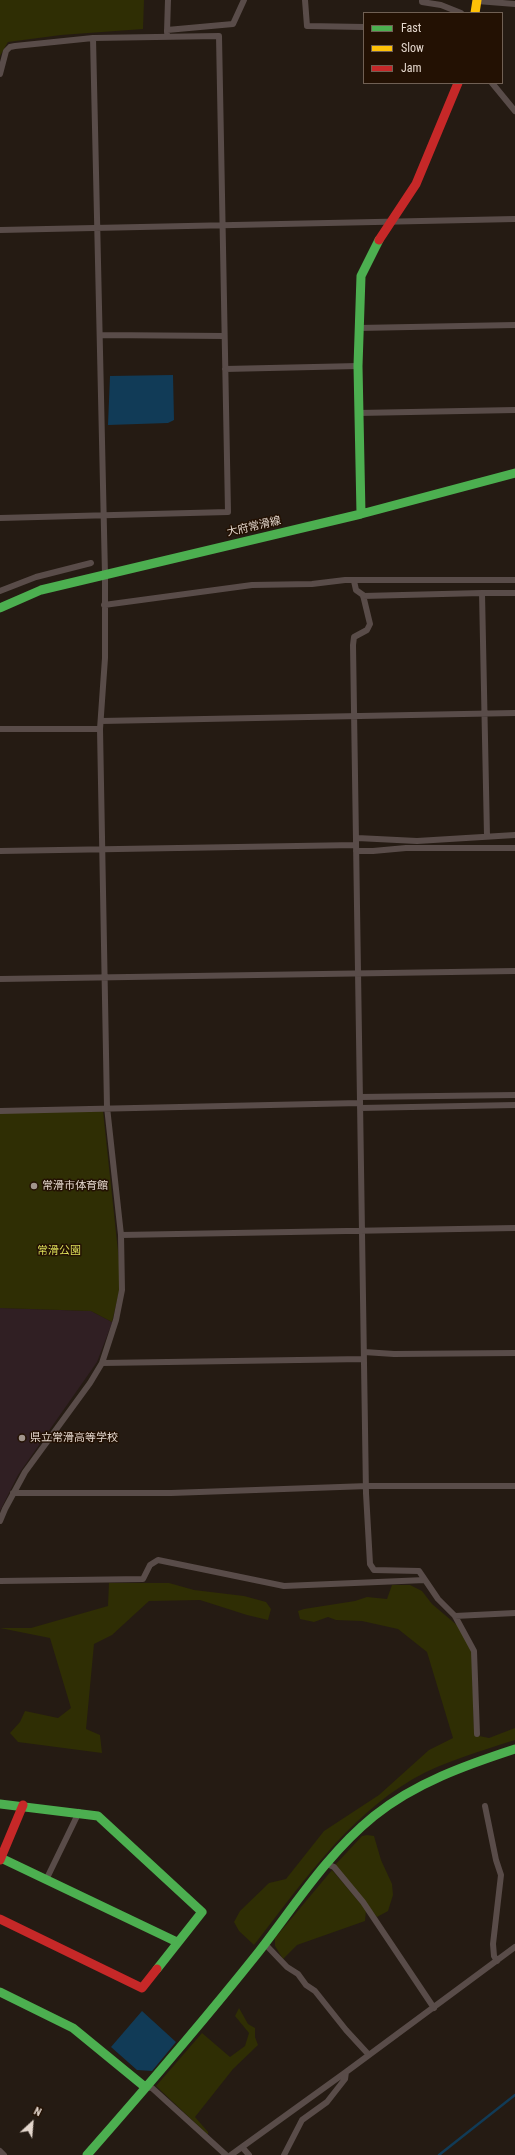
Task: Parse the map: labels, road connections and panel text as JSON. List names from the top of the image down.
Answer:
{
  "streets": {
    "street": ["大府常滑線"]
  },
  "parks": ["常滑公園"],
  "places": ["常滑市体育館", "県立常滑高等学校"],
  "legend": ["Fast", "Slow", "Jam"],
  "north": "top right"
}
